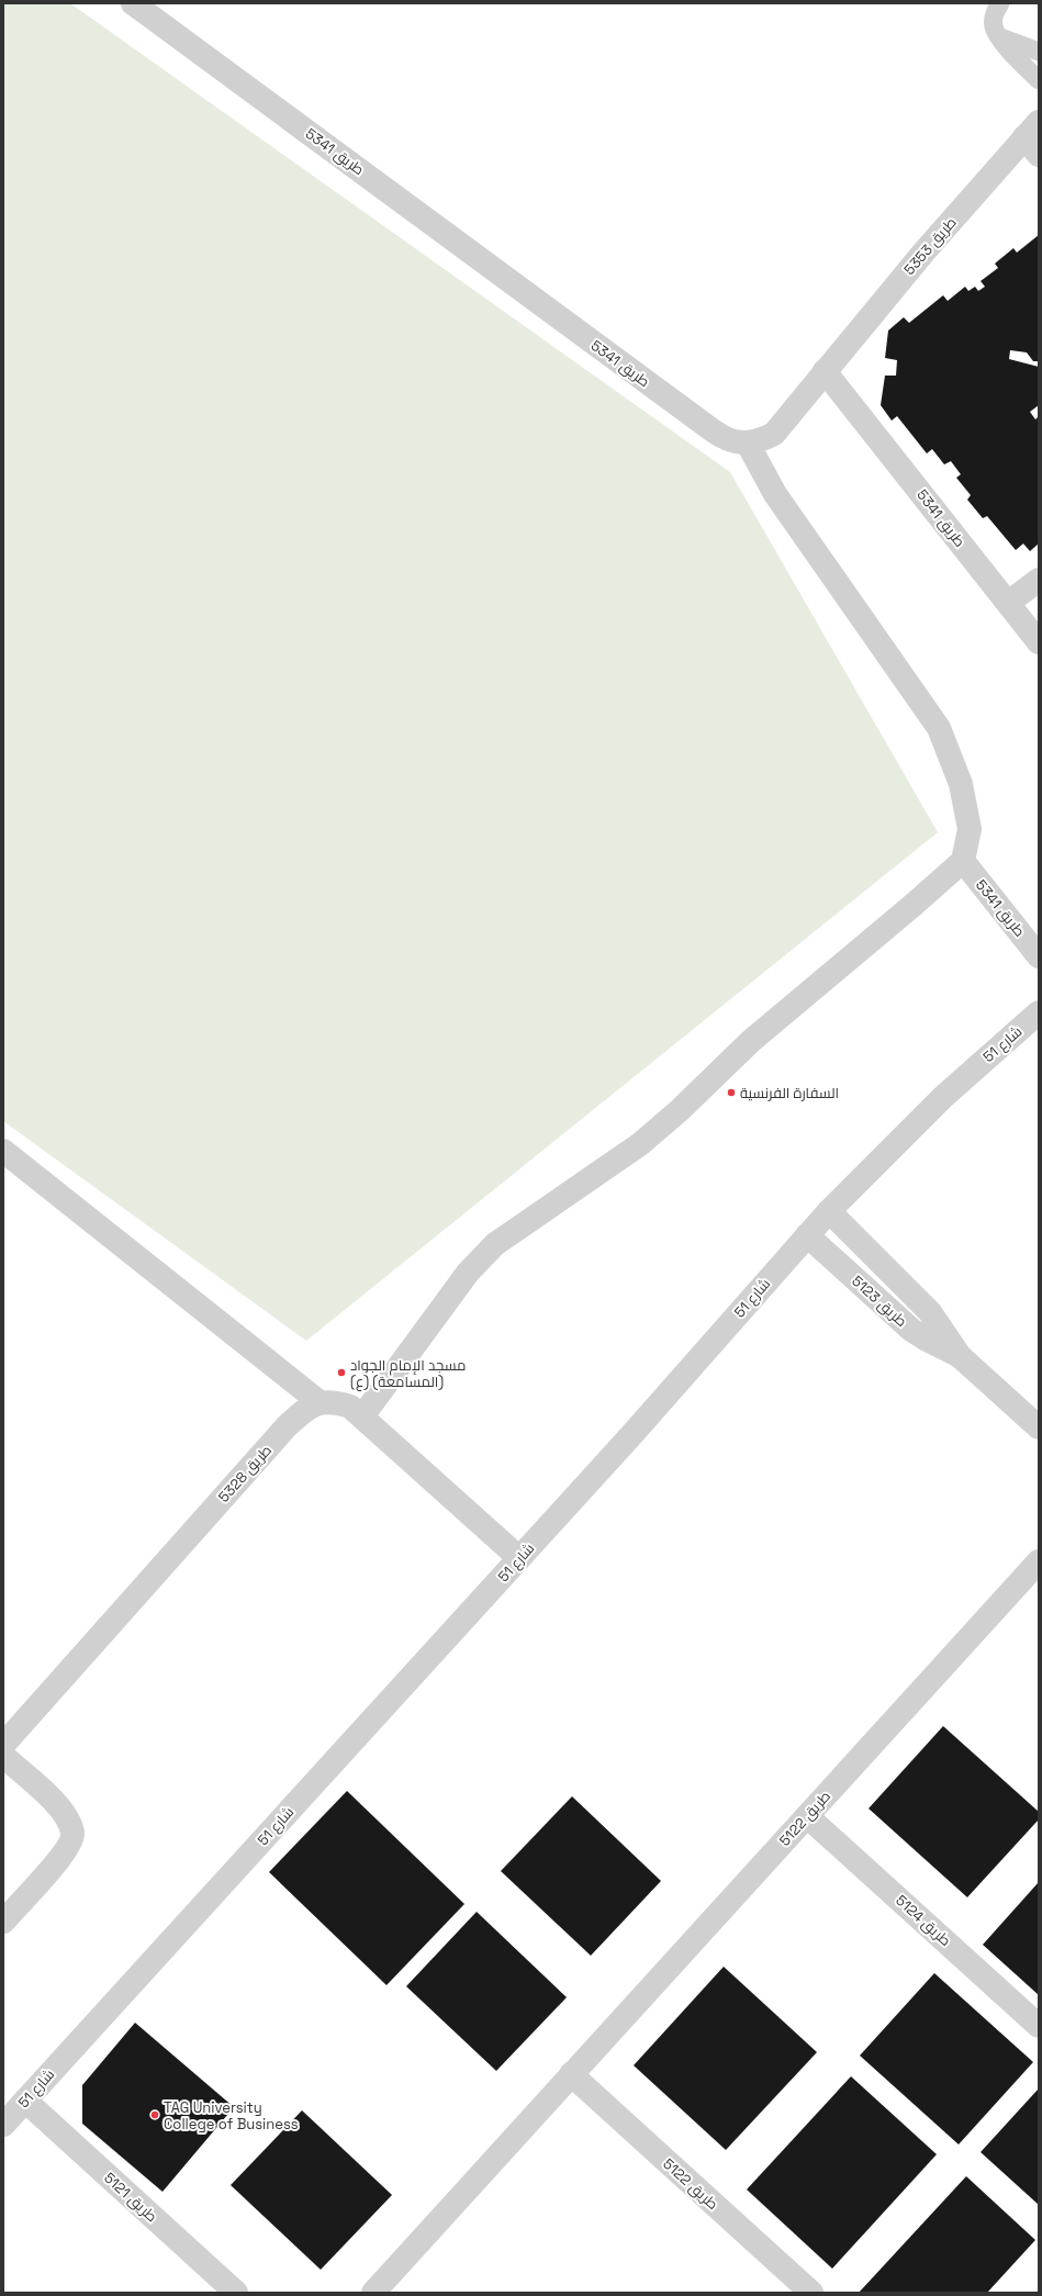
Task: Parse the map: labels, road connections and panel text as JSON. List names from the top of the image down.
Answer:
{
  "streets": {
    "street": [
      "طريق 5341",
      "طريق 5353",
      "شارع 51",
      "طريق 5123",
      "طريق 5328",
      "طريق 5122",
      "طريق 5124",
      "طريق 5121"
    ]
  },
  "crossings": [
    ["طريق 5341", "طريق 5353"],
    ["شارع 51", "طريق 5123"],
    ["شارع 51", "طريق 5121"],
    ["طريق 5122", "طريق 5124"]
  ],
  "places": ["السفارة الفرنسية", "مسجد الإمام الجواد (ع) (المسامعة)", "TAG University College of Business"]
}
